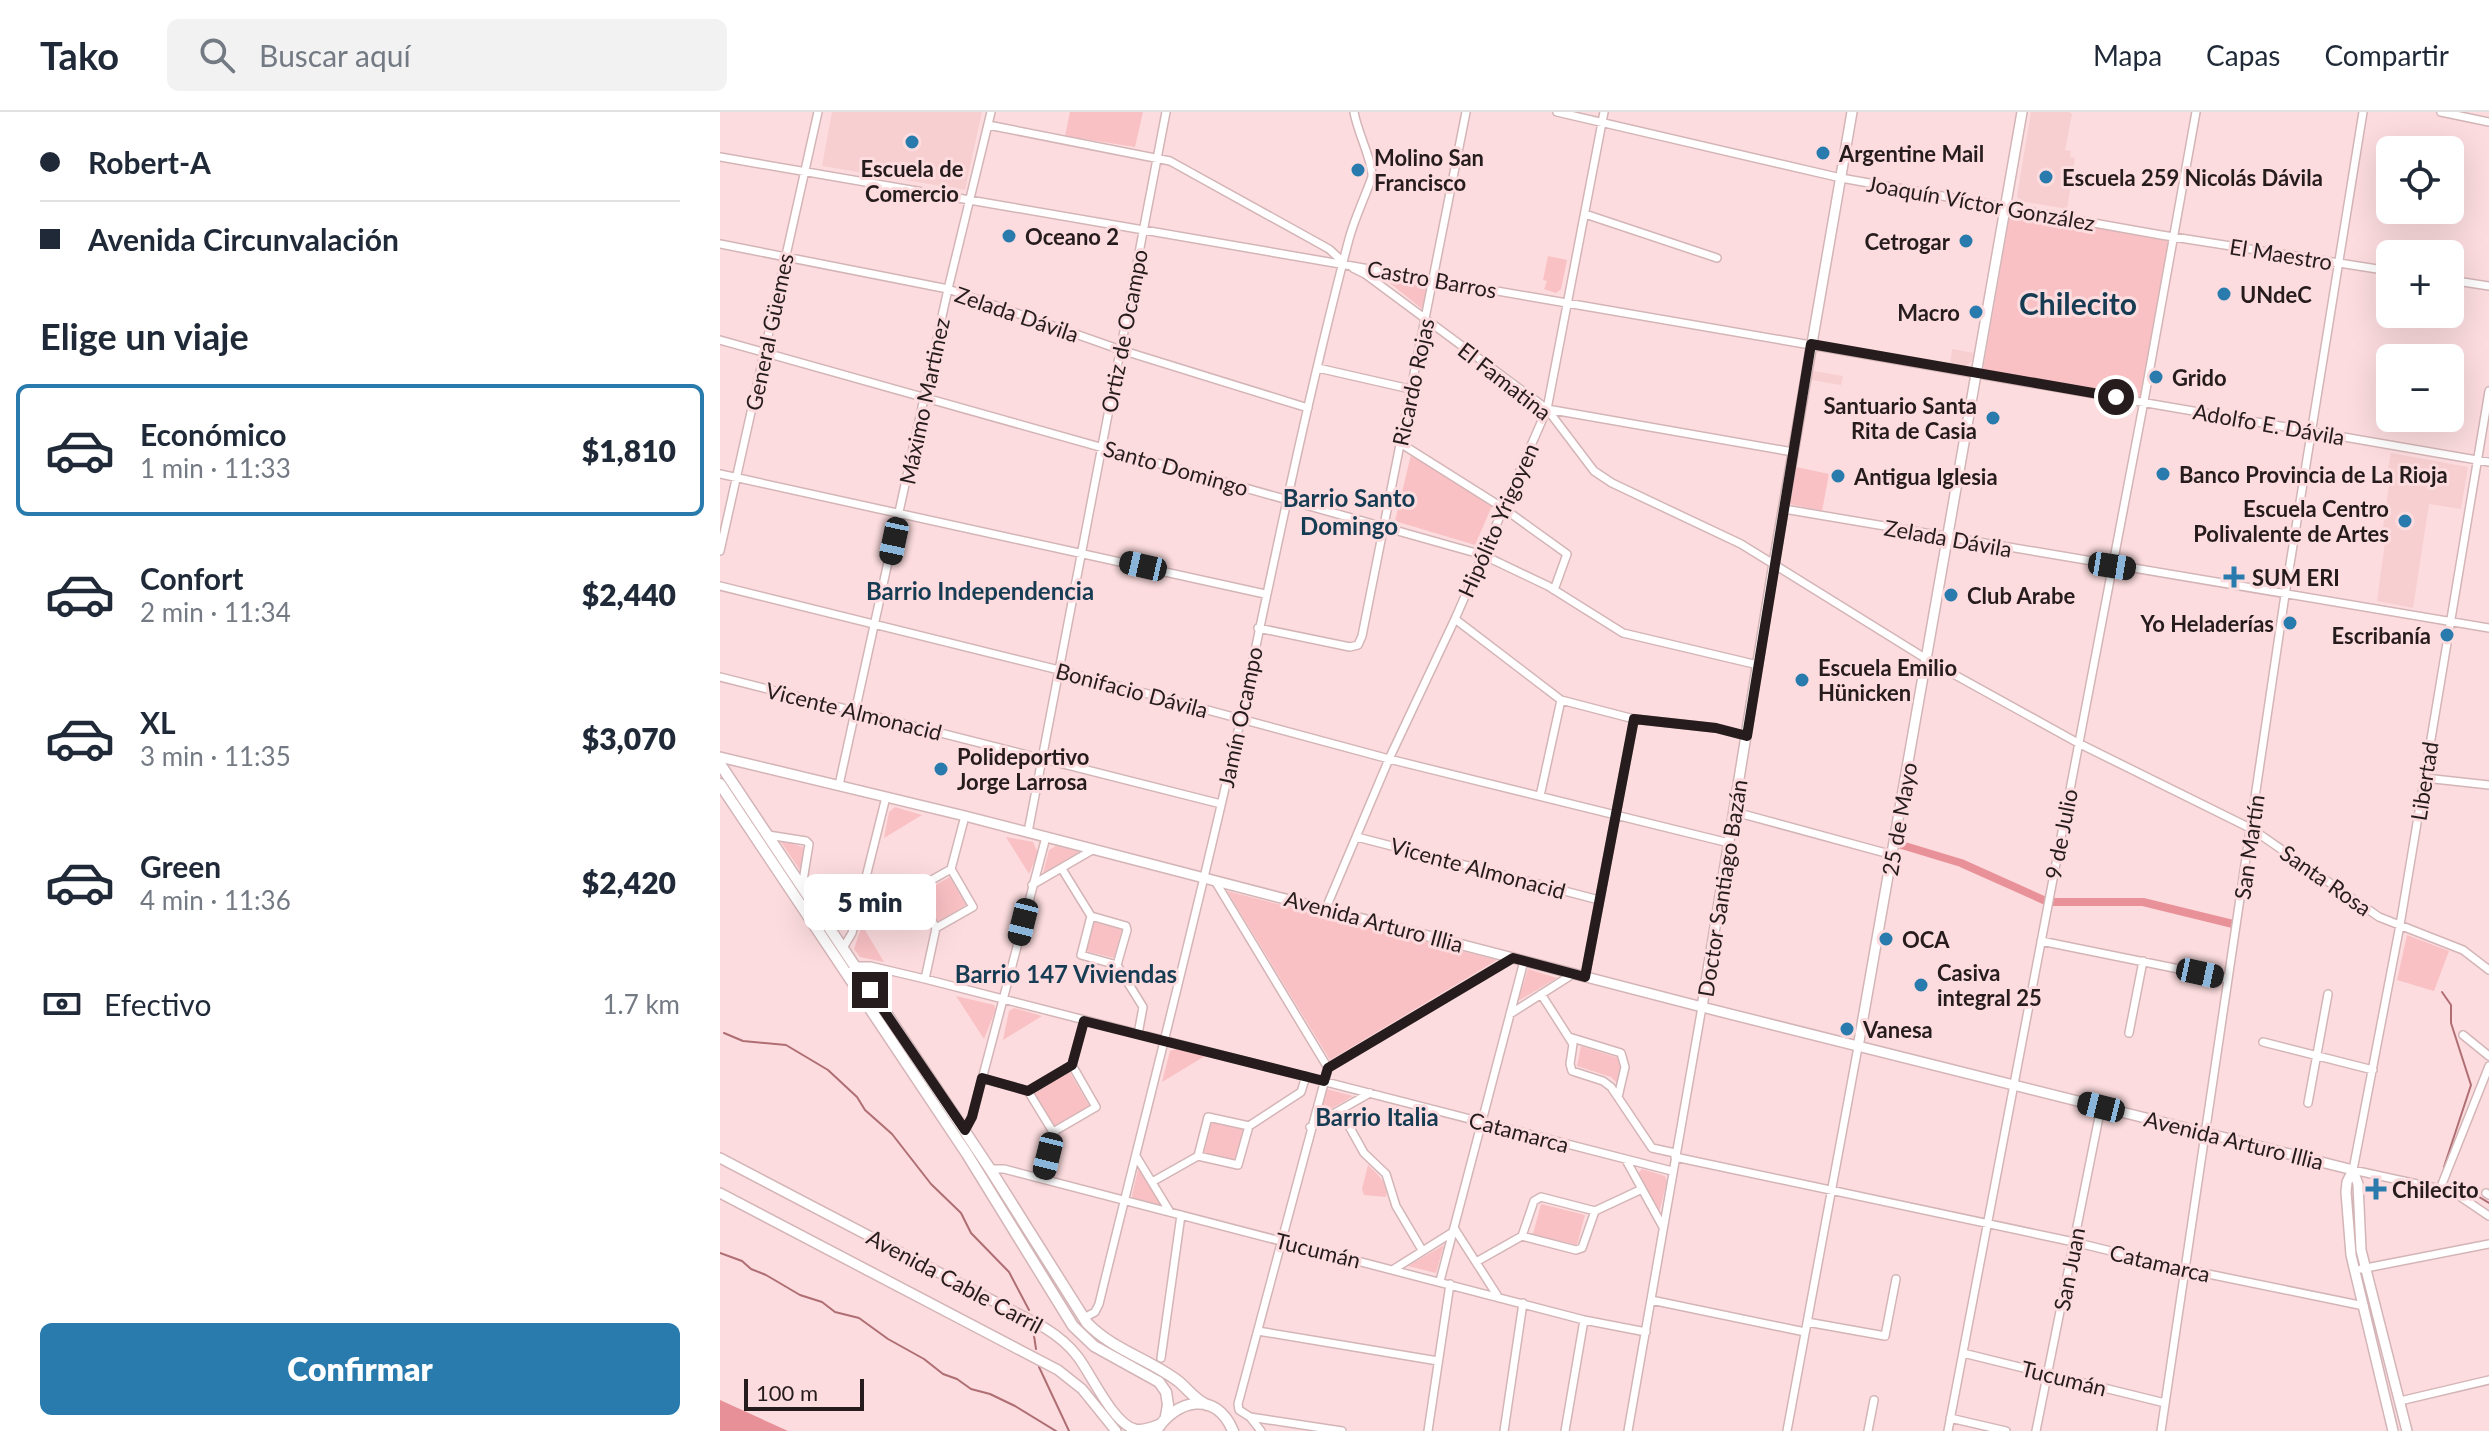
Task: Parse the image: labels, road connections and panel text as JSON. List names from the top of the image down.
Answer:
{
  "streets": {
    "main road": [
      "25 de Mayo",
      "Doctor Santiago Bazán",
      "Avenida Arturo Illia",
      "Avenida Cable Carril"
    ],
    "street": [
      "Joaquín Víctor González",
      "El Maestro",
      "Castro Barros",
      "Zelada Dávila",
      "Ortiz de Ocampo",
      "General Güemes",
      "El Famatina",
      "Ricardo Rojas",
      "Máximo Martinez",
      "Adolfo E. Dávila",
      "Santo Domingo",
      "Hipólito Yrigoyen",
      "Bonifacio Dávila",
      "Vicente Almonacid",
      "Jamín Ocampo",
      "Libertad",
      "9 de Julio",
      "San Martín",
      "Santa Rosa",
      "Catamarca",
      "Tucumán",
      "San Juan"
    ]
  },
  "crossings": [
    ["Joaquín Víctor González", "El Maestro"],
    ["Joaquín Víctor González", "Hipólito Yrigoyen"],
    ["Joaquín Víctor González", "25 de Mayo"],
    ["Joaquín Víctor González", "9 de Julio"],
    ["Joaquín Víctor González", "Doctor Santiago Bazán"],
    ["El Maestro", "9 de Julio"],
    ["El Maestro", "San Martín"],
    ["Castro Barros", "Ortiz de Ocampo"],
    ["Castro Barros", "General Güemes"],
    ["Castro Barros", "El Famatina"],
    ["Castro Barros", "Ricardo Rojas"],
    ["Castro Barros", "Máximo Martinez"],
    ["Castro Barros", "Adolfo E. Dávila"],
    ["Castro Barros", "Hipólito Yrigoyen"],
    ["Castro Barros", "Jamín Ocampo"],
    ["Castro Barros", "25 de Mayo"],
    ["Castro Barros", "9 de Julio"],
    ["Castro Barros", "Doctor Santiago Bazán"],
    ["Zelada Dávila", "Ortiz de Ocampo"],
    ["Zelada Dávila", "General Güemes"],
    ["Zelada Dávila", "Máximo Martinez"],
    ["Zelada Dávila", "Jamín Ocampo"],
    ["Zelada Dávila", "Libertad"],
    ["Zelada Dávila", "25 de Mayo"],
    ["Zelada Dávila", "9 de Julio"],
    ["Zelada Dávila", "San Martín"],
    ["Zelada Dávila", "Doctor Santiago Bazán"],
    ["Ortiz de Ocampo", "El Famatina"],
    ["Ortiz de Ocampo", "Santo Domingo"],
    ["Ortiz de Ocampo", "Bonifacio Dávila"],
    ["Ortiz de Ocampo", "Vicente Almonacid"],
    ["Ortiz de Ocampo", "Avenida Arturo Illia"],
    ["General Güemes", "Santo Domingo"],
    ["El Famatina", "Ricardo Rojas"],
    ["El Famatina", "Máximo Martinez"],
    ["El Famatina", "Hipólito Yrigoyen"],
    ["El Famatina", "Jamín Ocampo"],
    ["El Famatina", "25 de Mayo"],
    ["El Famatina", "9 de Julio"],
    ["El Famatina", "Santa Rosa"],
    ["El Famatina", "Doctor Santiago Bazán"],
    ["Ricardo Rojas", "Santo Domingo"],
    ["Ricardo Rojas", "Jamín Ocampo"],
    ["Máximo Martinez", "Santo Domingo"],
    ["Máximo Martinez", "Bonifacio Dávila"],
    ["Máximo Martinez", "Vicente Almonacid"],
    ["Máximo Martinez", "Avenida Arturo Illia"],
    ["Adolfo E. Dávila", "Libertad"],
    ["Adolfo E. Dávila", "9 de Julio"],
    ["Adolfo E. Dávila", "San Martín"],
    ["Santo Domingo", "Hipólito Yrigoyen"],
    ["Santo Domingo", "Jamín Ocampo"],
    ["Santo Domingo", "Doctor Santiago Bazán"],
    ["Hipólito Yrigoyen", "Bonifacio Dávila"],
    ["Hipólito Yrigoyen", "Vicente Almonacid"],
    ["Hipólito Yrigoyen", "Avenida Arturo Illia"],
    ["Bonifacio Dávila", "Jamín Ocampo"],
    ["Bonifacio Dávila", "Doctor Santiago Bazán"],
    ["Vicente Almonacid", "Jamín Ocampo"],
    ["Jamín Ocampo", "Avenida Arturo Illia"],
    ["Jamín Ocampo", "Catamarca"],
    ["Jamín Ocampo", "Tucumán"],
    ["Libertad", "Santa Rosa"],
    ["Libertad", "Avenida Arturo Illia"],
    ["25 de Mayo", "Avenida Arturo Illia"],
    ["25 de Mayo", "Catamarca"],
    ["9 de Julio", "Santa Rosa"],
    ["9 de Julio", "Avenida Arturo Illia"],
    ["9 de Julio", "Catamarca"],
    ["9 de Julio", "Tucumán"],
    ["San Martín", "Santa Rosa"],
    ["San Martín", "Avenida Arturo Illia"],
    ["San Martín", "Catamarca"],
    ["San Martín", "Tucumán"],
    ["Doctor Santiago Bazán", "Avenida Arturo Illia"],
    ["Doctor Santiago Bazán", "Catamarca"],
    ["Doctor Santiago Bazán", "Tucumán"],
    ["Avenida Arturo Illia", "San Juan"],
    ["Catamarca", "San Juan"],
    ["Tucumán", "San Juan"]
  ],
  "districts": [
    "Chilecito",
    "Barrio Santo Domingo",
    "Barrio Independencia",
    "Barrio 147 Viviendas",
    "Barrio Italia"
  ],
  "places": {
    "other": [
      "Escuela de Comercio",
      "Argentine Mail",
      "Molino San Francisco",
      "Escuela 259 Nicolás Dávila",
      "Oceano 2",
      "Cetrogar",
      "UNdeC",
      "Macro",
      "Grido",
      "Santuario Santa Rita de Casia",
      "Banco Provincia de La Rioja",
      "Antigua Iglesia",
      "Escuela Centro Polivalente de Artes",
      "Club Arabe",
      "Yo Heladerías",
      "Escribanía",
      "Escuela Emilio Hünicken",
      "Polideportivo Jorge Larrosa",
      "OCA",
      "Casiva integral 25",
      "Vanesa"
    ],
    "health": ["SUM ERI", "Chilecito"]
  },
  "scale_bar": "100 m",
  "page": {
    "header": "Tako",
    "search": "Buscar aquí",
    "nav": ["Mapa", "Capas", "Compartir"],
    "banner": ["Robert-A", "Avenida Circunvalación"],
    "map_buttons": ["+", "−"],
    "heading": "Elige un viaje",
    "list": [
      {
        "name": "Económico",
        "note": "1 min · 11:33",
        "value": "$1,810"
      },
      {
        "name": "Confort",
        "note": "2 min · 11:34",
        "value": "$2,440"
      },
      {
        "name": "XL",
        "note": "3 min · 11:35",
        "value": "$3,070"
      },
      {
        "name": "Green",
        "note": "4 min · 11:36",
        "value": "$2,420"
      }
    ],
    "bubble": "5 min",
    "pay": ["Efectivo", "1.7 km"],
    "buttons": "Confirmar",
    "scale": "100 m"
  }
}
